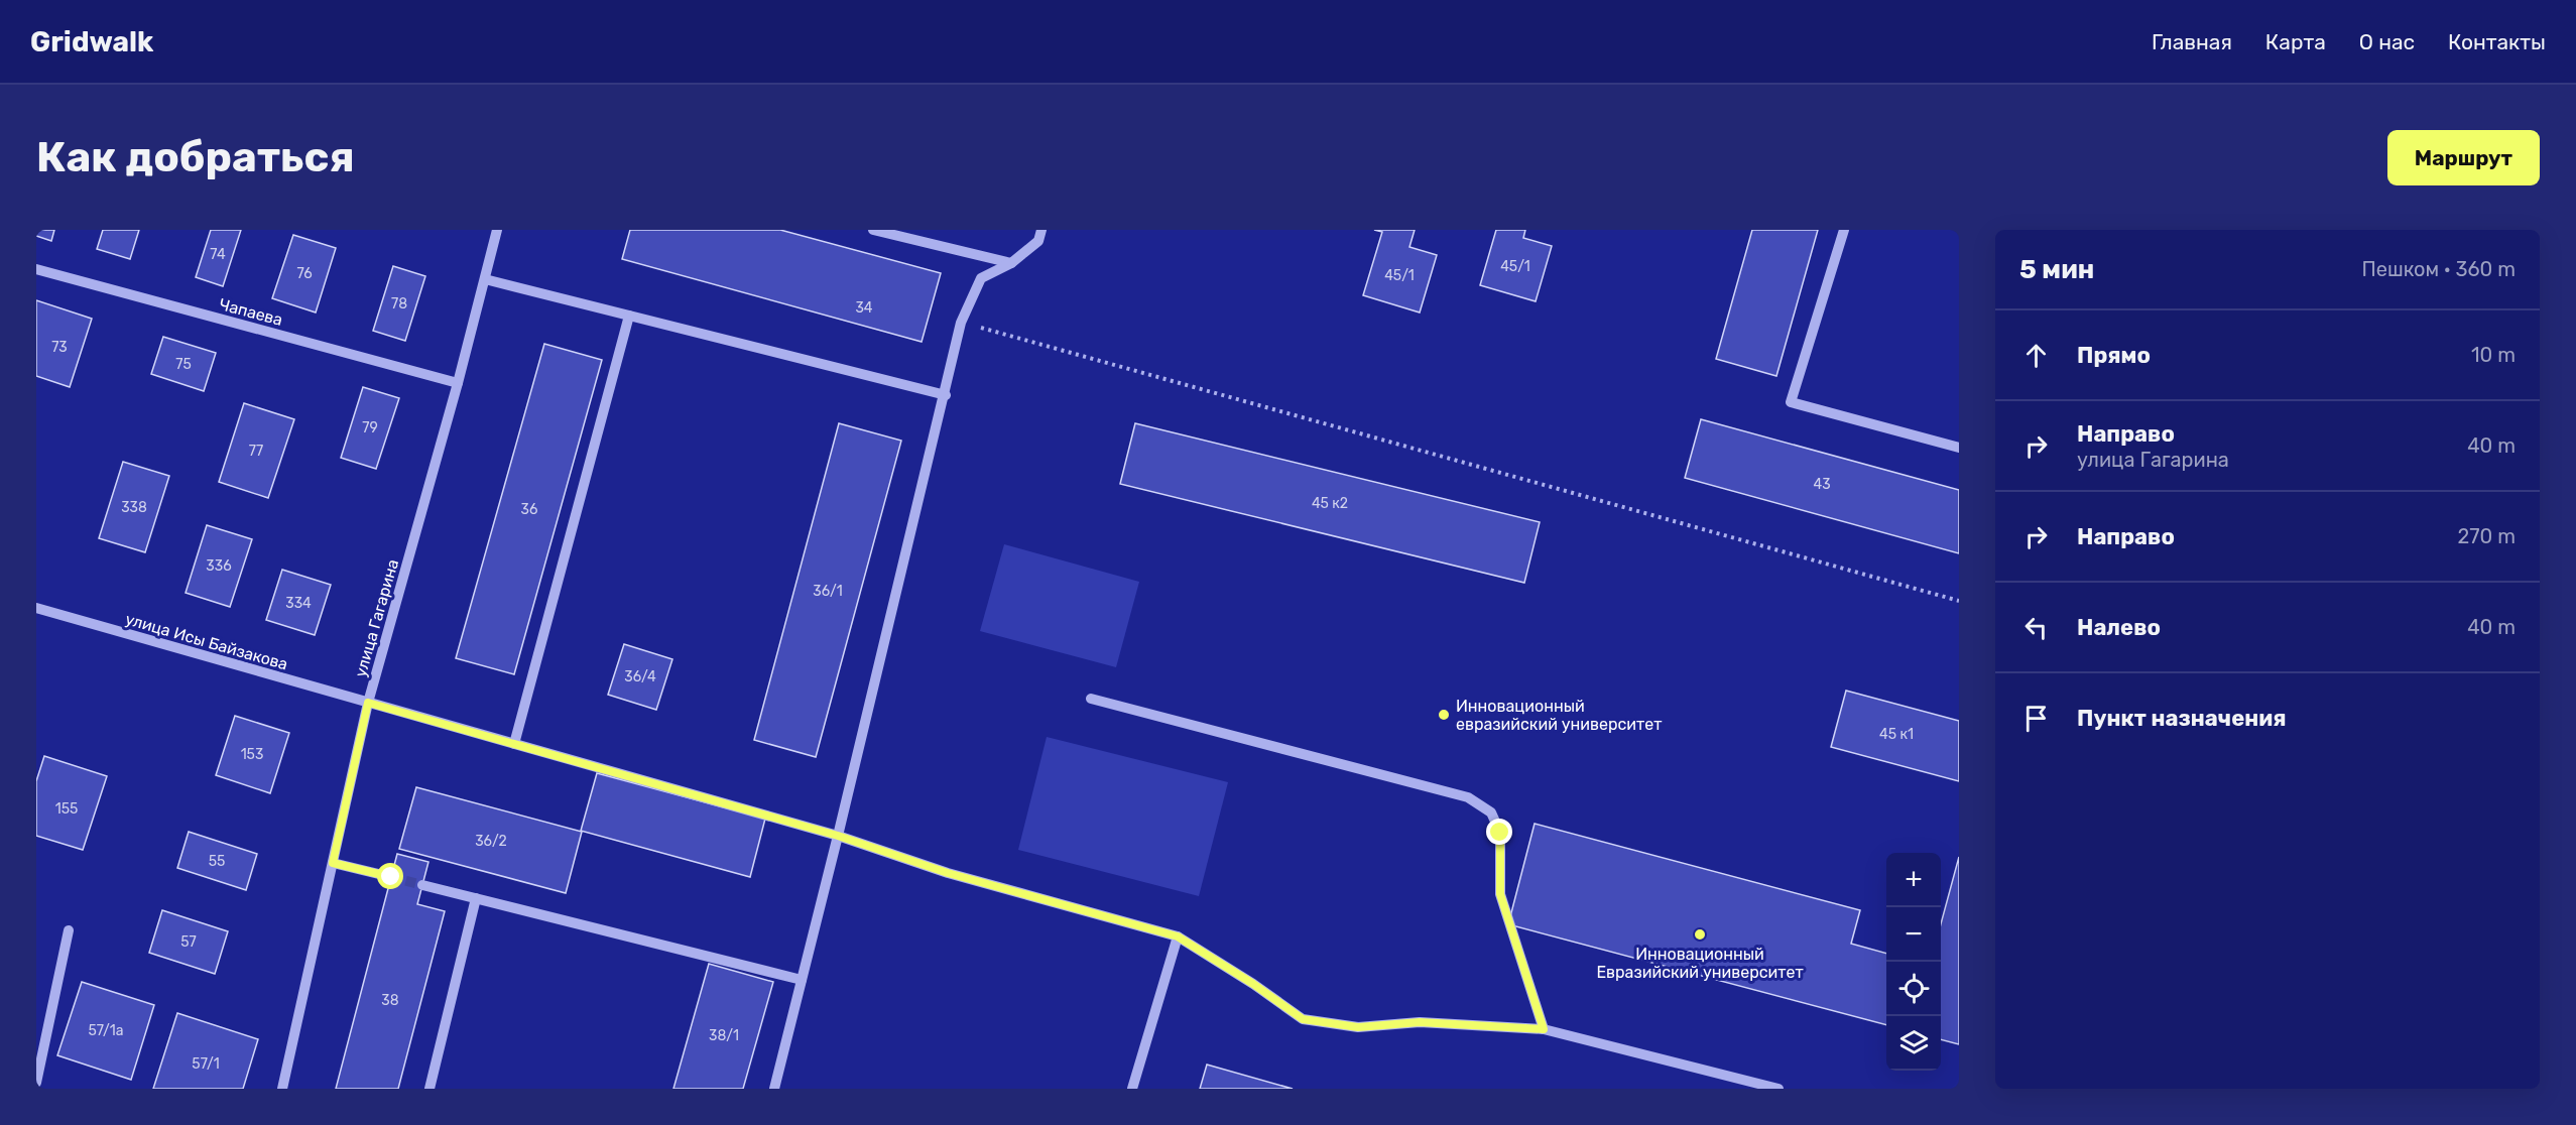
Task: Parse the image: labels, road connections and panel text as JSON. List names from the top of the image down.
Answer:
{
  "streets": {
    "street": ["Чапаева", "улица Гагарина", "улица Исы Байзакова"]
  },
  "crossings": [
    ["Чапаева", "улица Гагарина"],
    ["улица Гагарина", "улица Исы Байзакова"]
  ],
  "places": ["Инновационный евразийский университет", "Инновационный Евразийский университет"],
  "house_numbers": [
    "74",
    "45/1",
    "76",
    "45/1",
    "78",
    "34",
    "73",
    "75",
    "79",
    "77",
    "43",
    "45 к2",
    "338",
    "36",
    "336",
    "36/1",
    "334",
    "36/4",
    "45 к1",
    "153",
    "155",
    "36/2",
    "55",
    "57",
    "38",
    "57/1а",
    "38/1",
    "57/1"
  ],
  "page": {
    "header": "Gridwalk",
    "nav": [
      "Главная",
      "Карта",
      "О нас",
      "Контакты"
    ],
    "buttons": "Маршрут",
    "title": "Как добраться",
    "heading": ["5 мин", "Пешком · 360 m"],
    "list": [
      ["Прямо", "10 m"],
      ["Направо", "улица Гагарина", "40 m"],
      ["Направо", "270 m"],
      ["Налево", "40 m"],
      "Пункт назначения"
    ],
    "map_buttons": ["+", "−"]
  }
}
